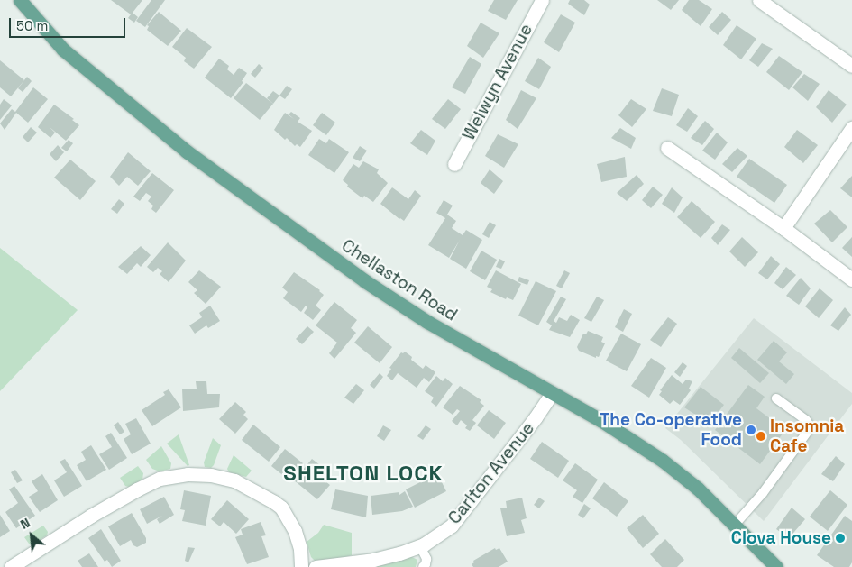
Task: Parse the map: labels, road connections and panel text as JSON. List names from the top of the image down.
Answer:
{
  "streets": {
    "main road": ["Chellaston Road"],
    "street": ["Welwyn Avenue", "Carlton Avenue"]
  },
  "crossings": [
    ["Chellaston Road", "Carlton Avenue"]
  ],
  "districts": ["SHELTON LOCK"],
  "places": ["The Co-operative Food", "Insomnia Cafe", "Clova House"],
  "scale_bar": "50 m",
  "north": "top left"
}
